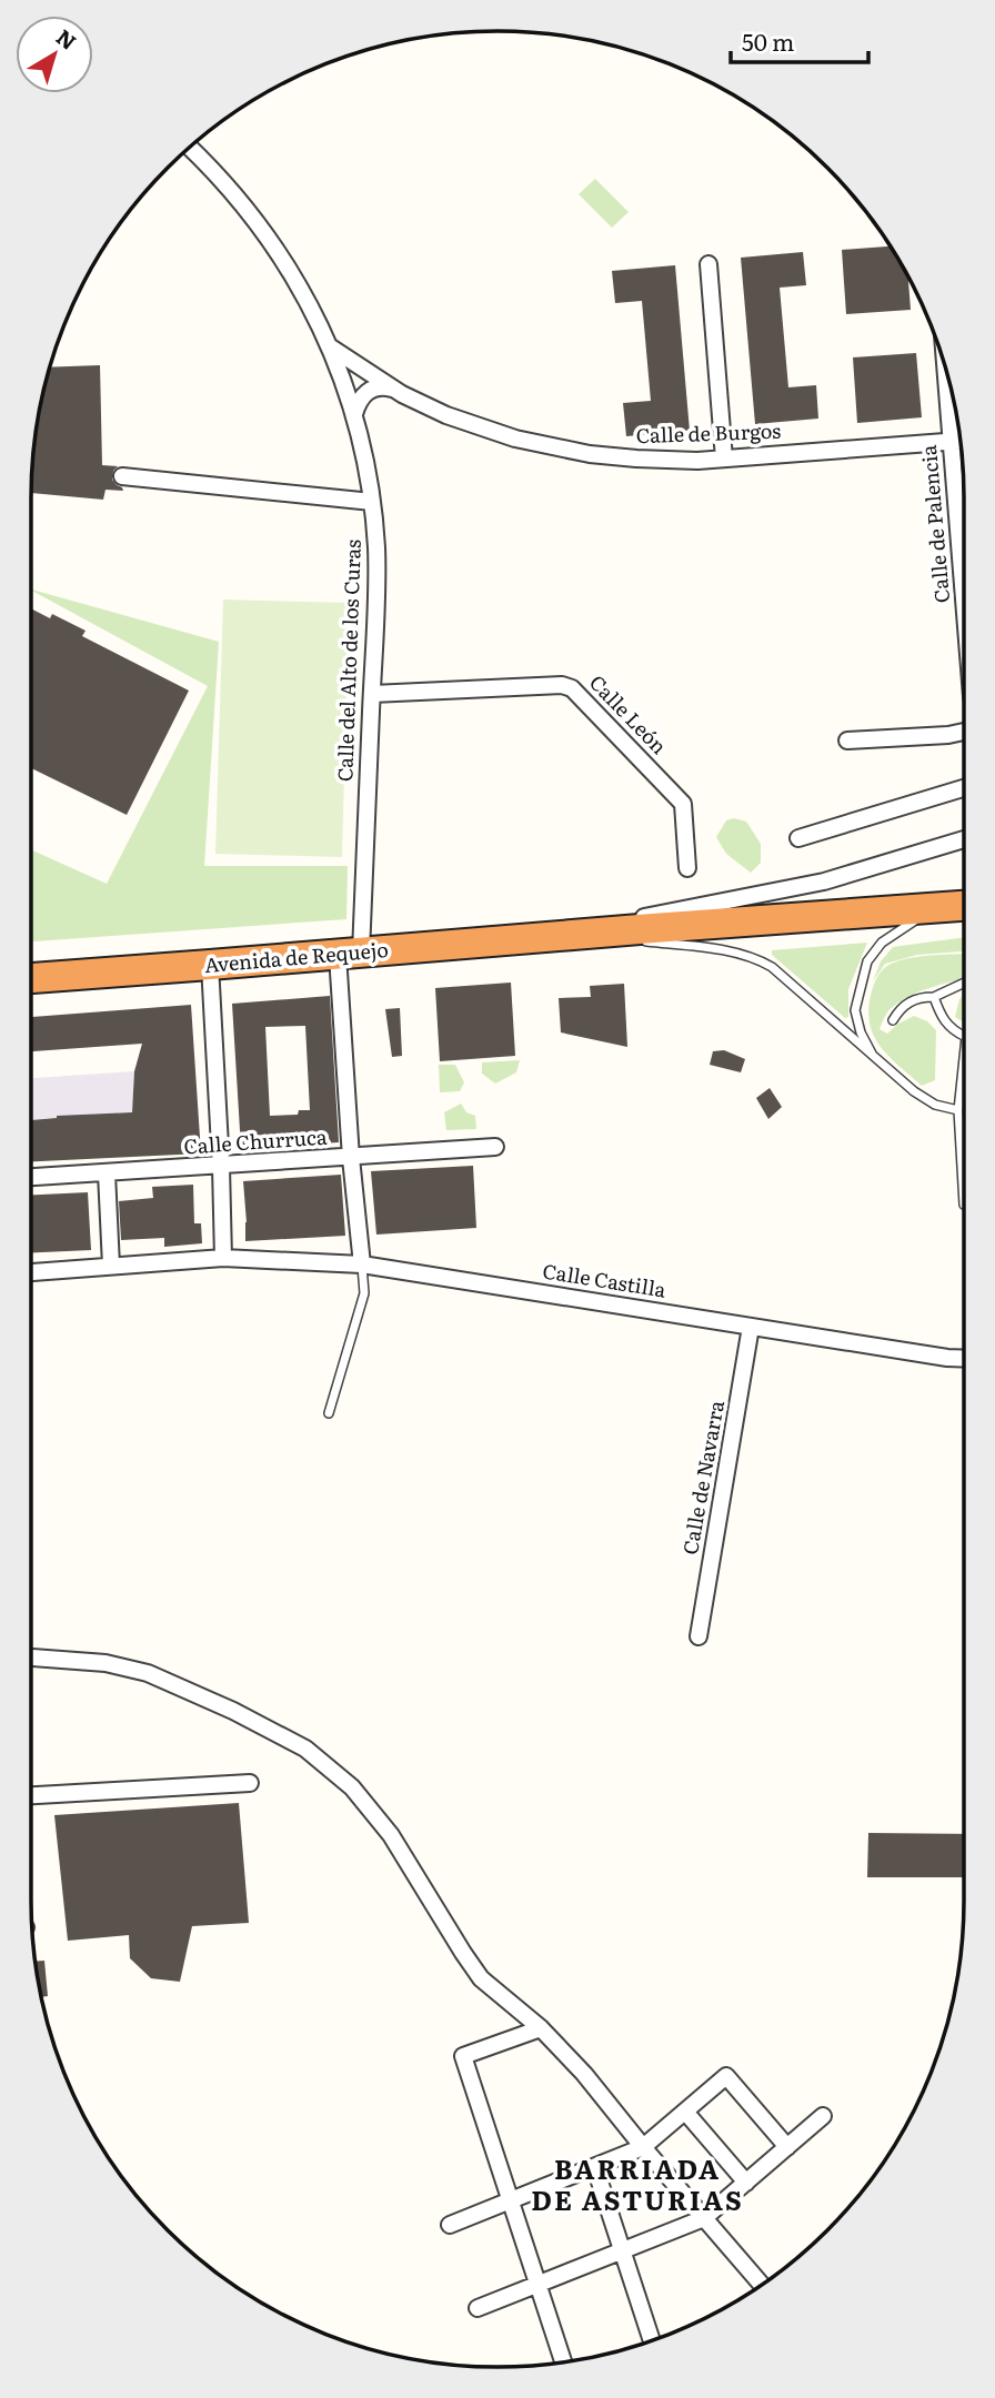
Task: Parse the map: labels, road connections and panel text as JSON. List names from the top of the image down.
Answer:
{
  "streets": {
    "highway": ["Avenida de Requejo"],
    "street": [
      "Calle de Burgos",
      "Calle de Palencia",
      "Calle del Alto de los Curas",
      "Calle León",
      "Calle Churruca",
      "Calle Castilla",
      "Calle de Navarra"
    ]
  },
  "crossings": [
    ["Calle de Burgos", "Calle de Palencia"],
    ["Calle de Burgos", "Calle del Alto de los Curas"],
    ["Calle del Alto de los Curas", "Calle León"],
    ["Calle del Alto de los Curas", "Avenida de Requejo"],
    ["Calle del Alto de los Curas", "Calle Churruca"],
    ["Calle del Alto de los Curas", "Calle Castilla"],
    ["Calle Castilla", "Calle de Navarra"]
  ],
  "districts": ["BARRIADA DE ASTURIAS"],
  "scale_bar": "50 m",
  "north": "top right"
}
